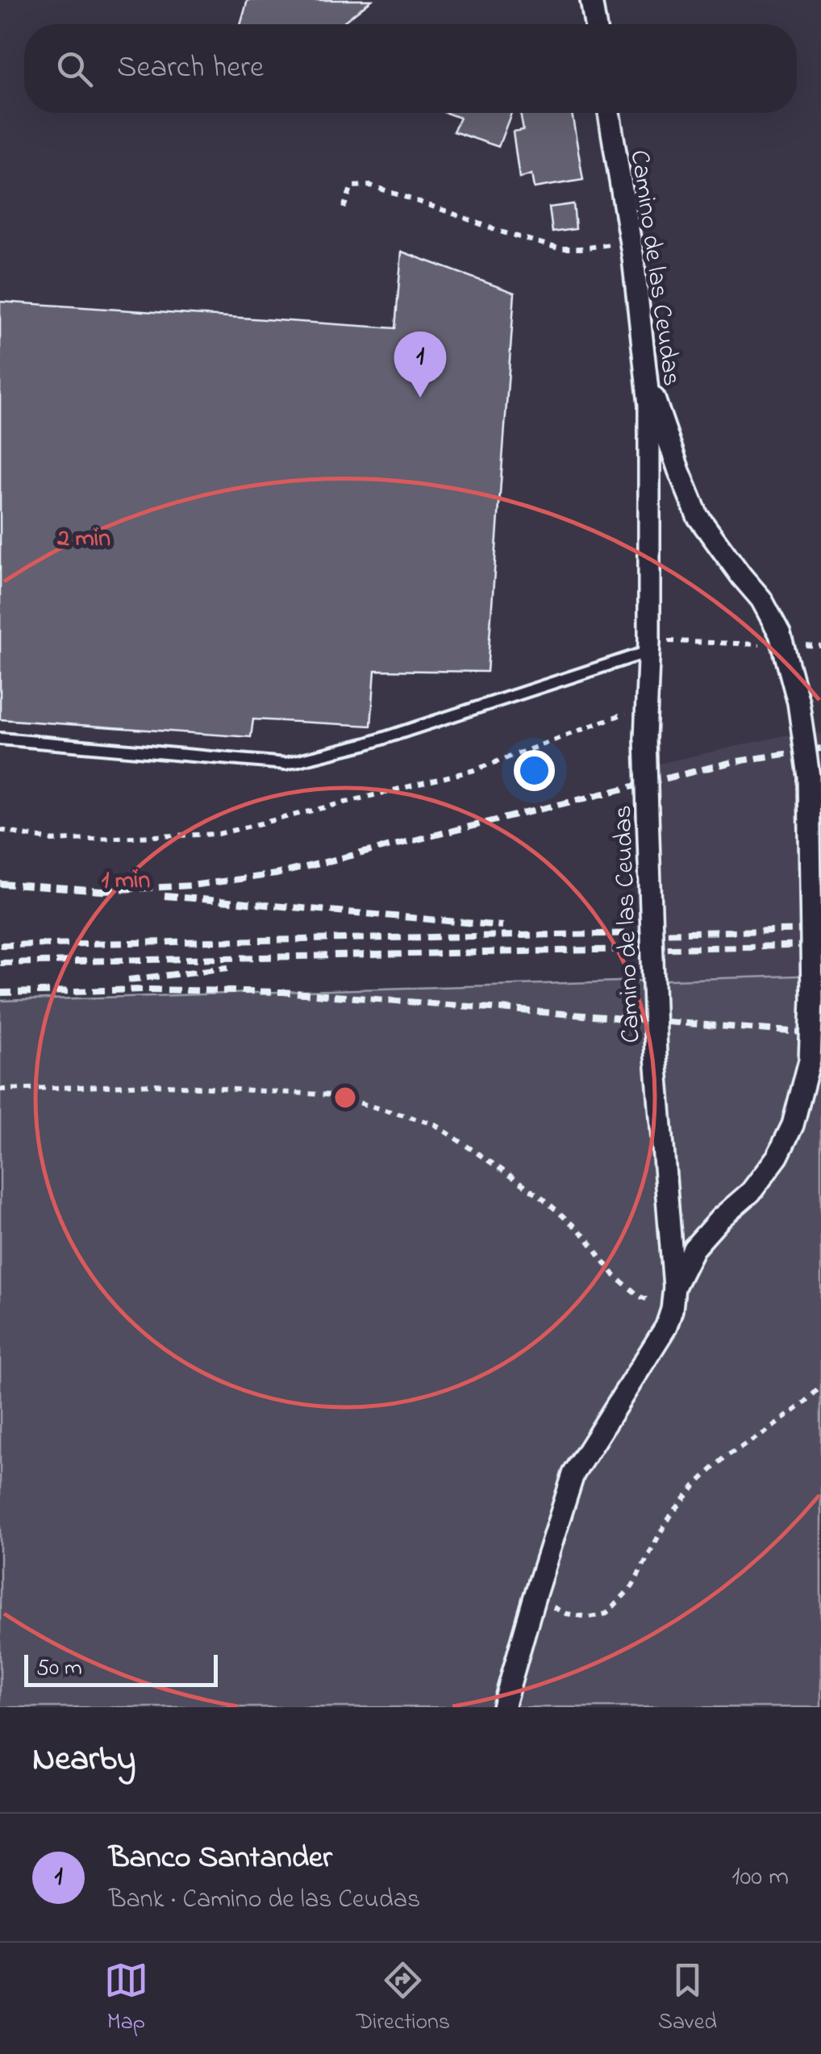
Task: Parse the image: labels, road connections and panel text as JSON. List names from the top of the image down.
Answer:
{
  "streets": {
    "street": ["Camino de las Ceudas"]
  },
  "scale_bar": "50 m",
  "page": {
    "search": "Search here",
    "pins": "1",
    "scale": "50 m",
    "heading": "Nearby",
    "list": [
      {
        "mark": "1",
        "name": "Banco Santander",
        "note": "Bank · Camino de las Ceudas",
        "value": "100 m"
      }
    ],
    "nav": ["Map", "Directions", "Saved"]
  },
  "rings": ["2 min", "1 min"]
}
